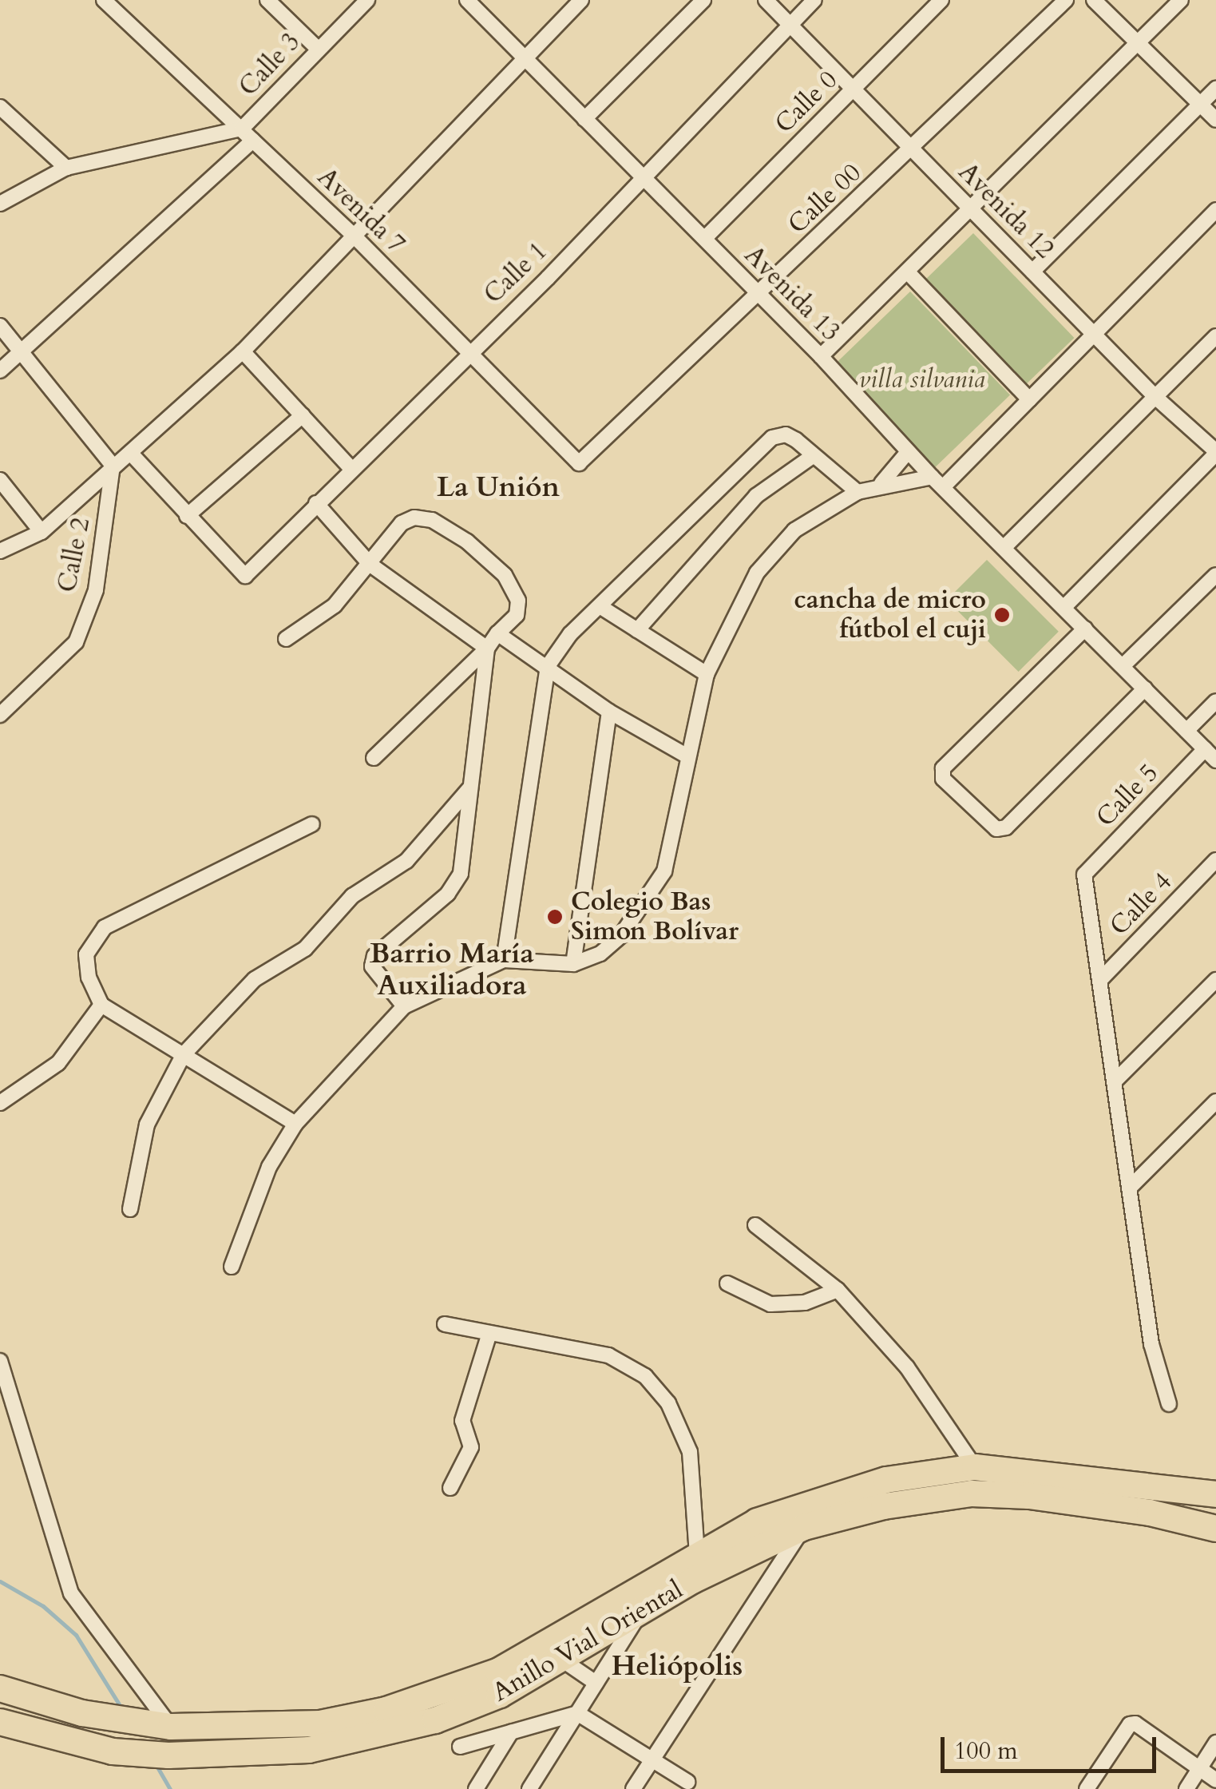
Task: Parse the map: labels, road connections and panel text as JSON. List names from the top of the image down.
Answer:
{
  "streets": {
    "highway": ["Anillo Vial Oriental"],
    "street": [
      "Calle 3",
      "Calle 0",
      "Calle 00",
      "Avenida 7",
      "Avenida 12",
      "Calle 1",
      "Avenida 13",
      "Calle 2",
      "Calle 5",
      "Calle 4"
    ]
  },
  "crossings": [
    ["Calle 3", "Avenida 7"],
    ["Calle 0", "Avenida 12"],
    ["Calle 0", "Avenida 13"],
    ["Calle 00", "Avenida 7"],
    ["Calle 00", "Avenida 12"],
    ["Calle 00", "Avenida 13"],
    ["Avenida 7", "Calle 1"],
    ["Avenida 12", "Calle 1"],
    ["Calle 1", "Avenida 13"],
    ["Avenida 13", "Calle 5"],
    ["Calle 5", "Calle 4"]
  ],
  "districts": ["La Unión", "Barrio María Auxiliadora", "Heliópolis"],
  "parks": ["villa silvania"],
  "places": ["cancha de micro fútbol el cuji", "Colegio Bas Simon Bolívar"],
  "scale_bar": "100 m"
}
